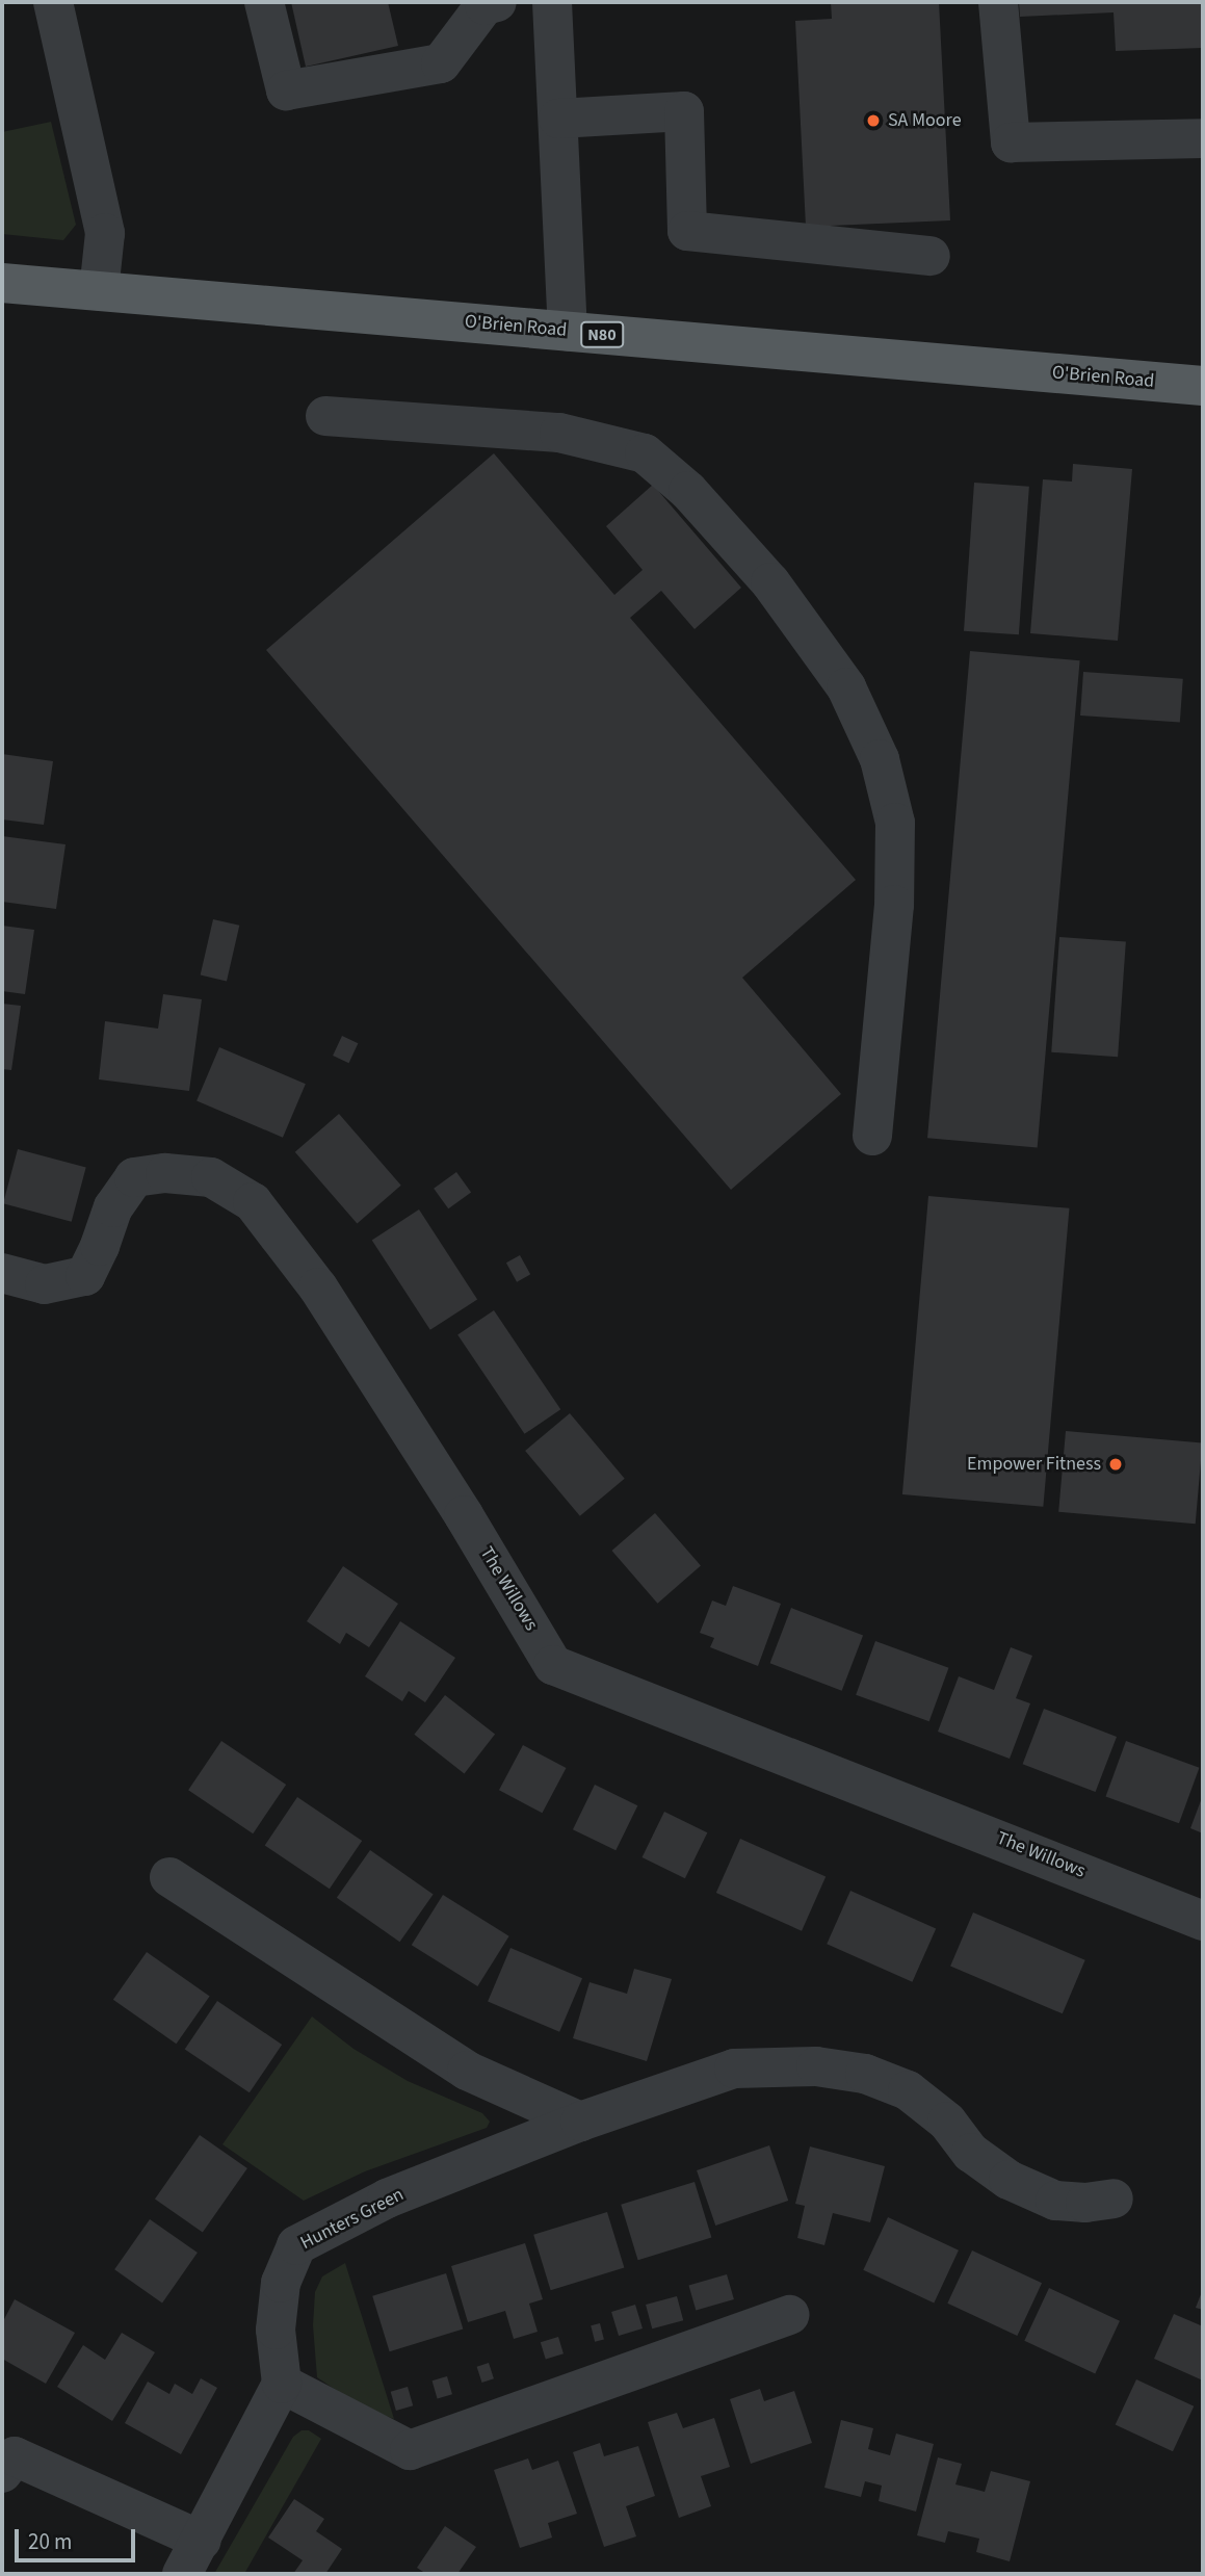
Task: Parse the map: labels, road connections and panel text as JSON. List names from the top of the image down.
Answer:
{
  "streets": {
    "main road": ["O'Brien Road", "N80"],
    "street": ["The Willows", "Hunters Green"]
  },
  "places": ["SA Moore", "Empower Fitness"],
  "scale_bar": "20 m"
}
